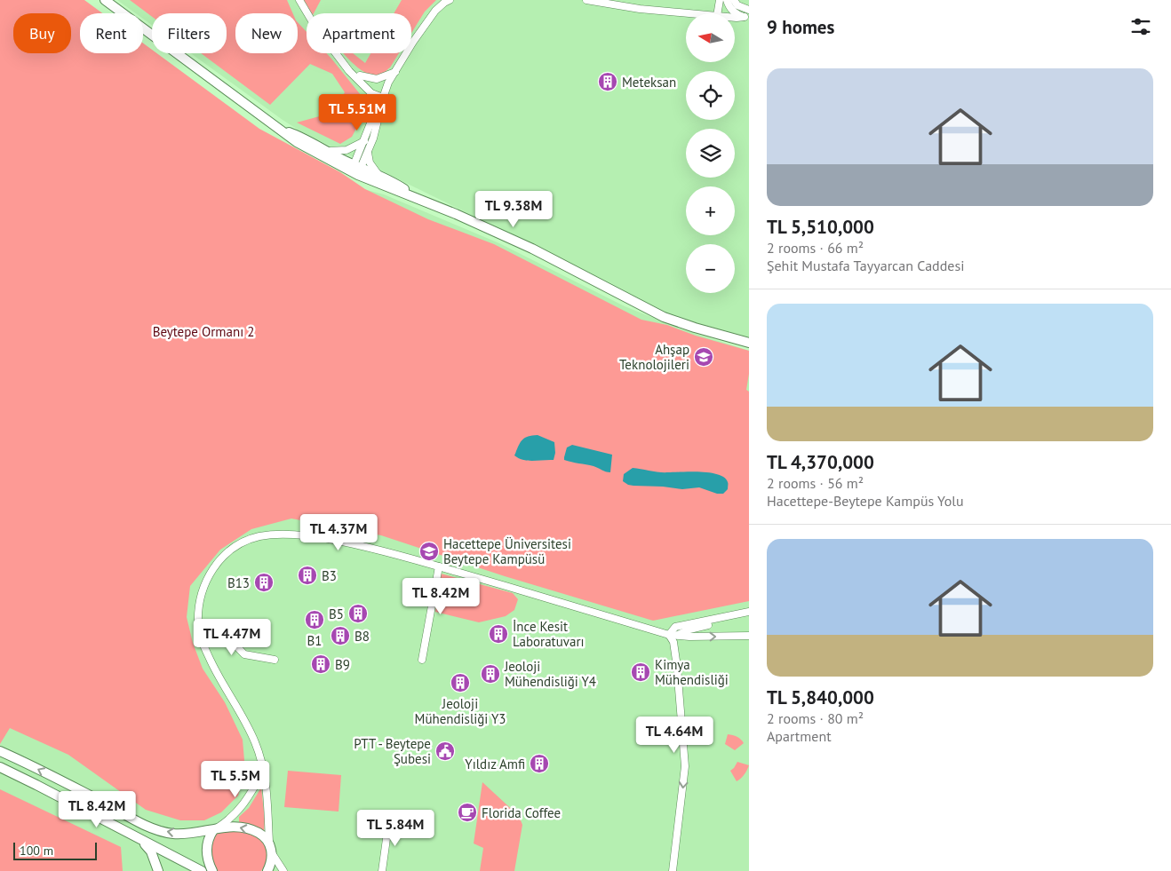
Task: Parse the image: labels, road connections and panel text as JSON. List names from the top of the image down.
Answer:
{
  "parks": ["Beytepe Ormanı 2"],
  "places": {
    "building": [
      "Meteksan",
      "B3",
      "B13",
      "B5",
      "B1",
      "İnce Kesit Laboratuvarı",
      "B8",
      "B9",
      "Kimya Mühendisliği",
      "Jeoloji Mühendisliği Y4",
      "Jeoloji Mühendisliği Y3",
      "Yıldız Amfi"
    ],
    "school or university": ["Ahşap Teknolojileri", "Hacettepe Üniversitesi Beytepe Kampüsü"],
    "public building": ["PTT - Beytepe Şubesi"],
    "cafe": ["Florida Coffee"]
  },
  "scale_bar": "100 m",
  "north": "left",
  "page": {
    "heading": "9 homes",
    "map_buttons": ["+", "−"],
    "chip": [
      "Buy",
      "Rent",
      "Filters",
      "New",
      "Apartment"
    ],
    "list": [
      {
        "name": "TL 5,510,000",
        "note": "2 rooms · 66 m² · Şehit Mustafa Tayyarcan Caddesi"
      },
      {
        "name": "TL 4,370,000",
        "note": "2 rooms · 56 m² · Hacettepe-Beytepe Kampüs Yolu"
      },
      {
        "name": "TL 5,840,000",
        "note": "2 rooms · 80 m² · Apartment"
      }
    ],
    "price": [
      "TL 5.51M",
      "TL 9.38M",
      "TL 4.37M",
      "TL 8.42M",
      "TL 4.47M",
      "TL 4.64M",
      "TL 5.5M",
      "TL 8.42M",
      "TL 5.84M"
    ],
    "scale": "100 m"
  }
}
